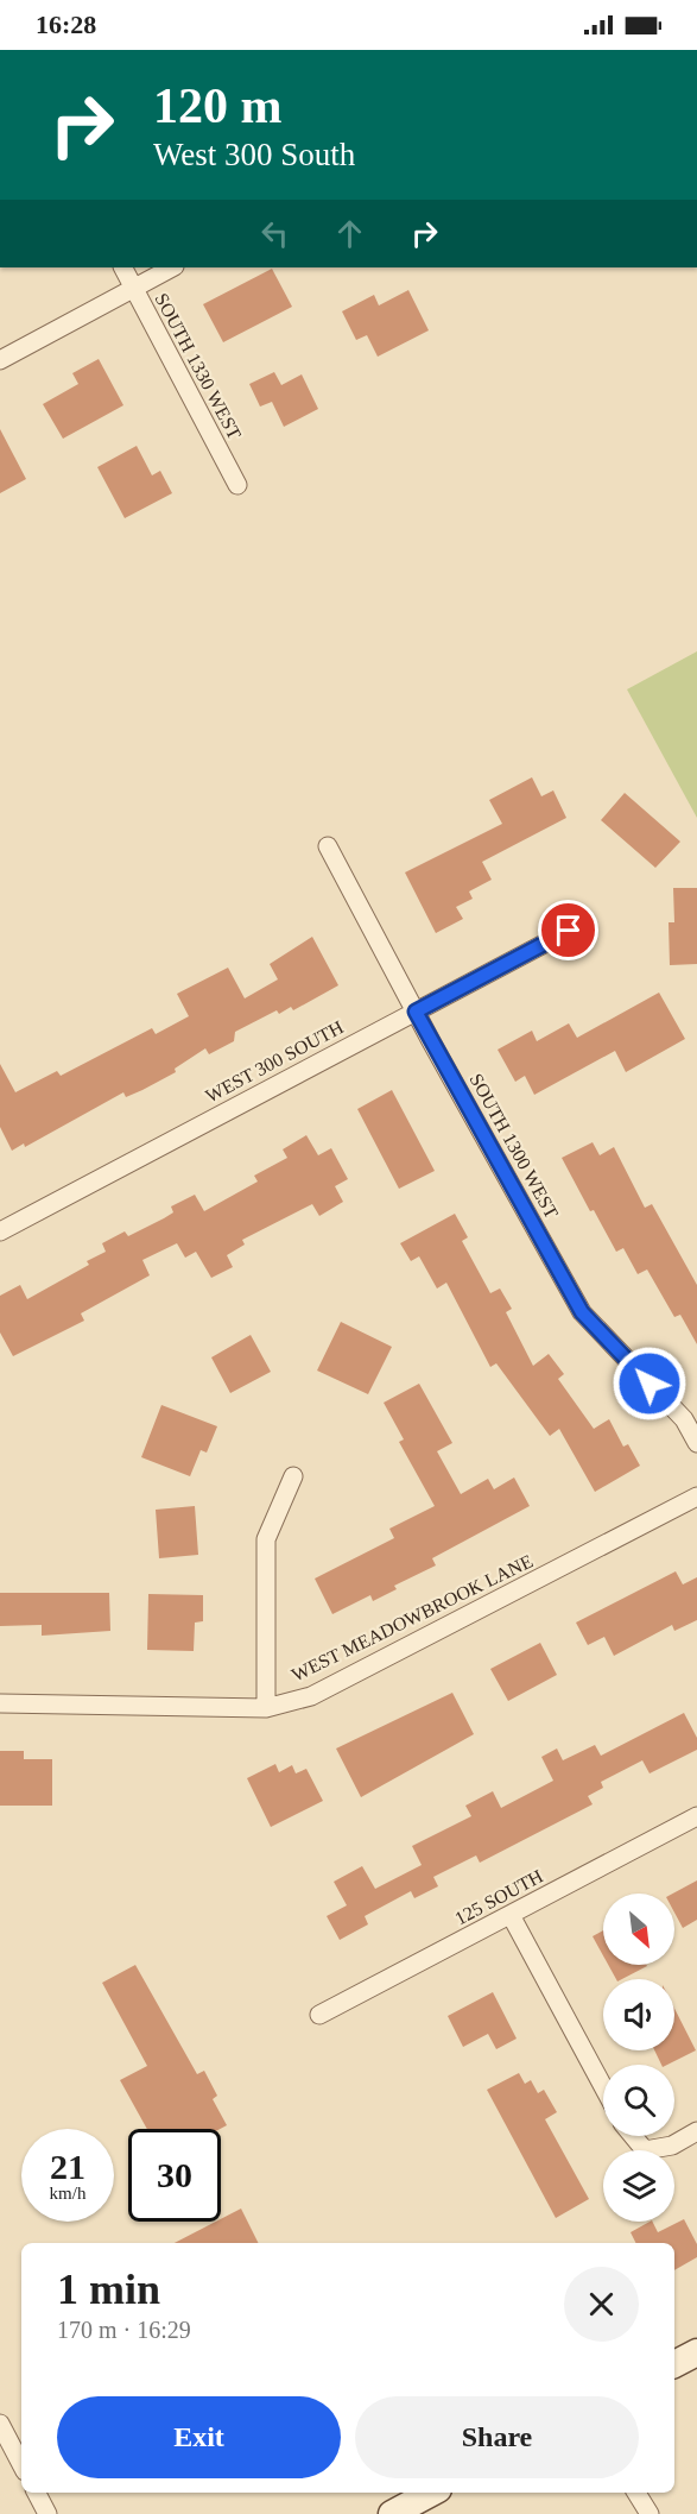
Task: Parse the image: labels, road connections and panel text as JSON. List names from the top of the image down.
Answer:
{
  "streets": {
    "street": [
      "SOUTH 1330 WEST",
      "WEST 300 SOUTH",
      "SOUTH 1300 WEST",
      "WEST MEADOWBROOK LANE",
      "125 SOUTH"
    ]
  },
  "crossings": [
    ["WEST 300 SOUTH", "SOUTH 1300 WEST"]
  ],
  "north": "bottom right",
  "page": {
    "status": "16:28",
    "turn": ["120 m", "West 300 South"],
    "speed": "21 km/h",
    "limit": "30",
    "heading": ["1 min", "170 m · 16:29"],
    "buttons": ["Exit", "Share"]
  }
}
